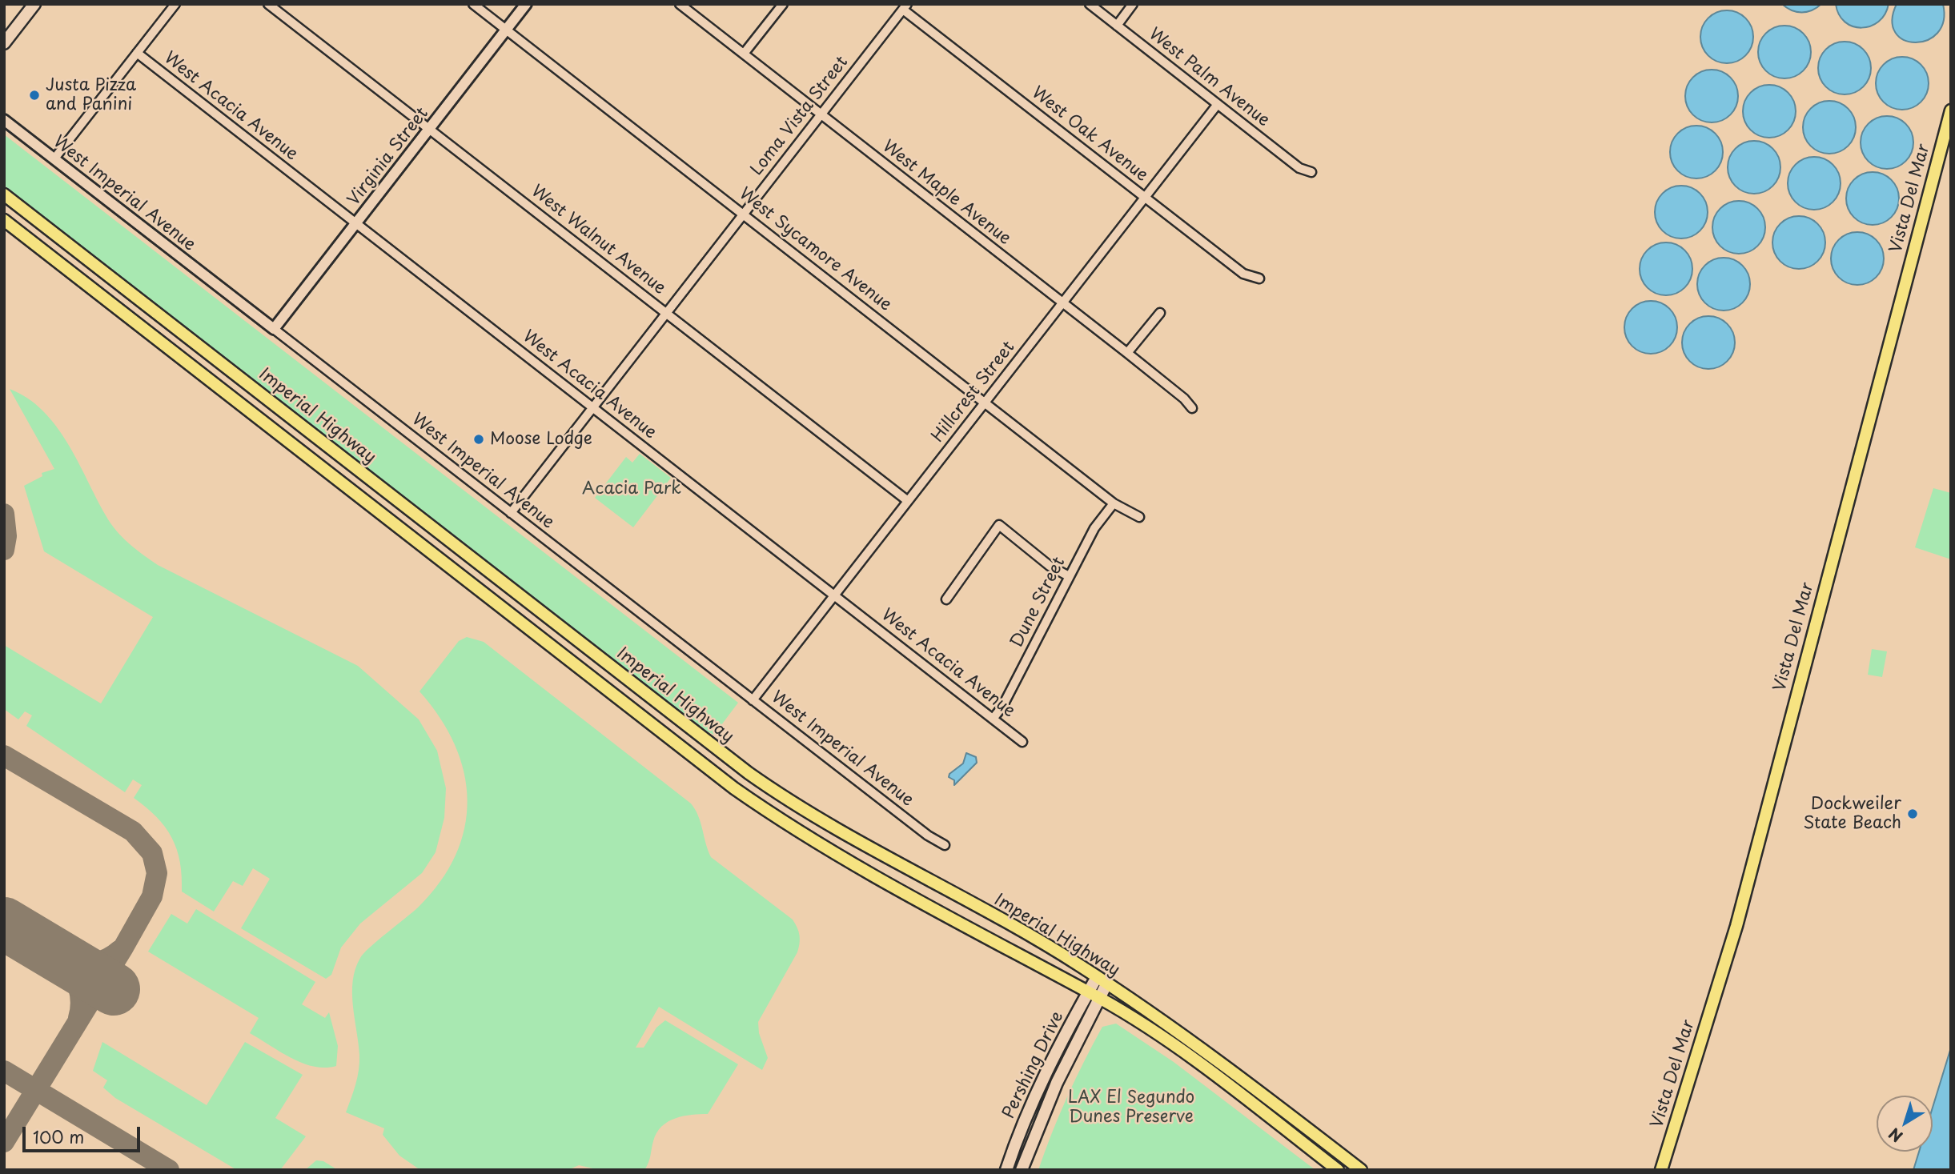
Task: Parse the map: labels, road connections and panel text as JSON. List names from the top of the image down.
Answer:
{
  "streets": {
    "main road": ["Vista Del Mar", "Imperial Highway", "Pershing Drive"],
    "street": [
      "West Palm Avenue",
      "West Acacia Avenue",
      "Loma Vista Street",
      "West Oak Avenue",
      "Virginia Street",
      "West Maple Avenue",
      "West Imperial Avenue",
      "West Walnut Avenue",
      "West Sycamore Avenue",
      "Hillcrest Street",
      "Dune Street"
    ]
  },
  "crossings": [
    ["West Palm Avenue", "Hillcrest Street"],
    ["West Acacia Avenue", "Loma Vista Street"],
    ["West Acacia Avenue", "Virginia Street"],
    ["West Acacia Avenue", "Hillcrest Street"],
    ["West Acacia Avenue", "Dune Street"],
    ["Loma Vista Street", "West Oak Avenue"],
    ["Loma Vista Street", "West Maple Avenue"],
    ["Loma Vista Street", "West Imperial Avenue"],
    ["Loma Vista Street", "West Walnut Avenue"],
    ["Loma Vista Street", "West Sycamore Avenue"],
    ["West Oak Avenue", "Hillcrest Street"],
    ["Virginia Street", "West Imperial Avenue"],
    ["Virginia Street", "West Walnut Avenue"],
    ["Virginia Street", "West Sycamore Avenue"],
    ["West Maple Avenue", "Hillcrest Street"],
    ["West Imperial Avenue", "Hillcrest Street"],
    ["West Walnut Avenue", "Hillcrest Street"],
    ["West Sycamore Avenue", "Hillcrest Street"],
    ["West Sycamore Avenue", "Dune Street"],
    ["Imperial Highway", "Pershing Drive"]
  ],
  "parks": ["Acacia Park", "LAX El Segundo Dunes Preserve"],
  "places": ["Justa Pizza and Panini", "Moose Lodge", "Dockweiler State Beach"],
  "scale_bar": "100 m",
  "north": "bottom left"
}
